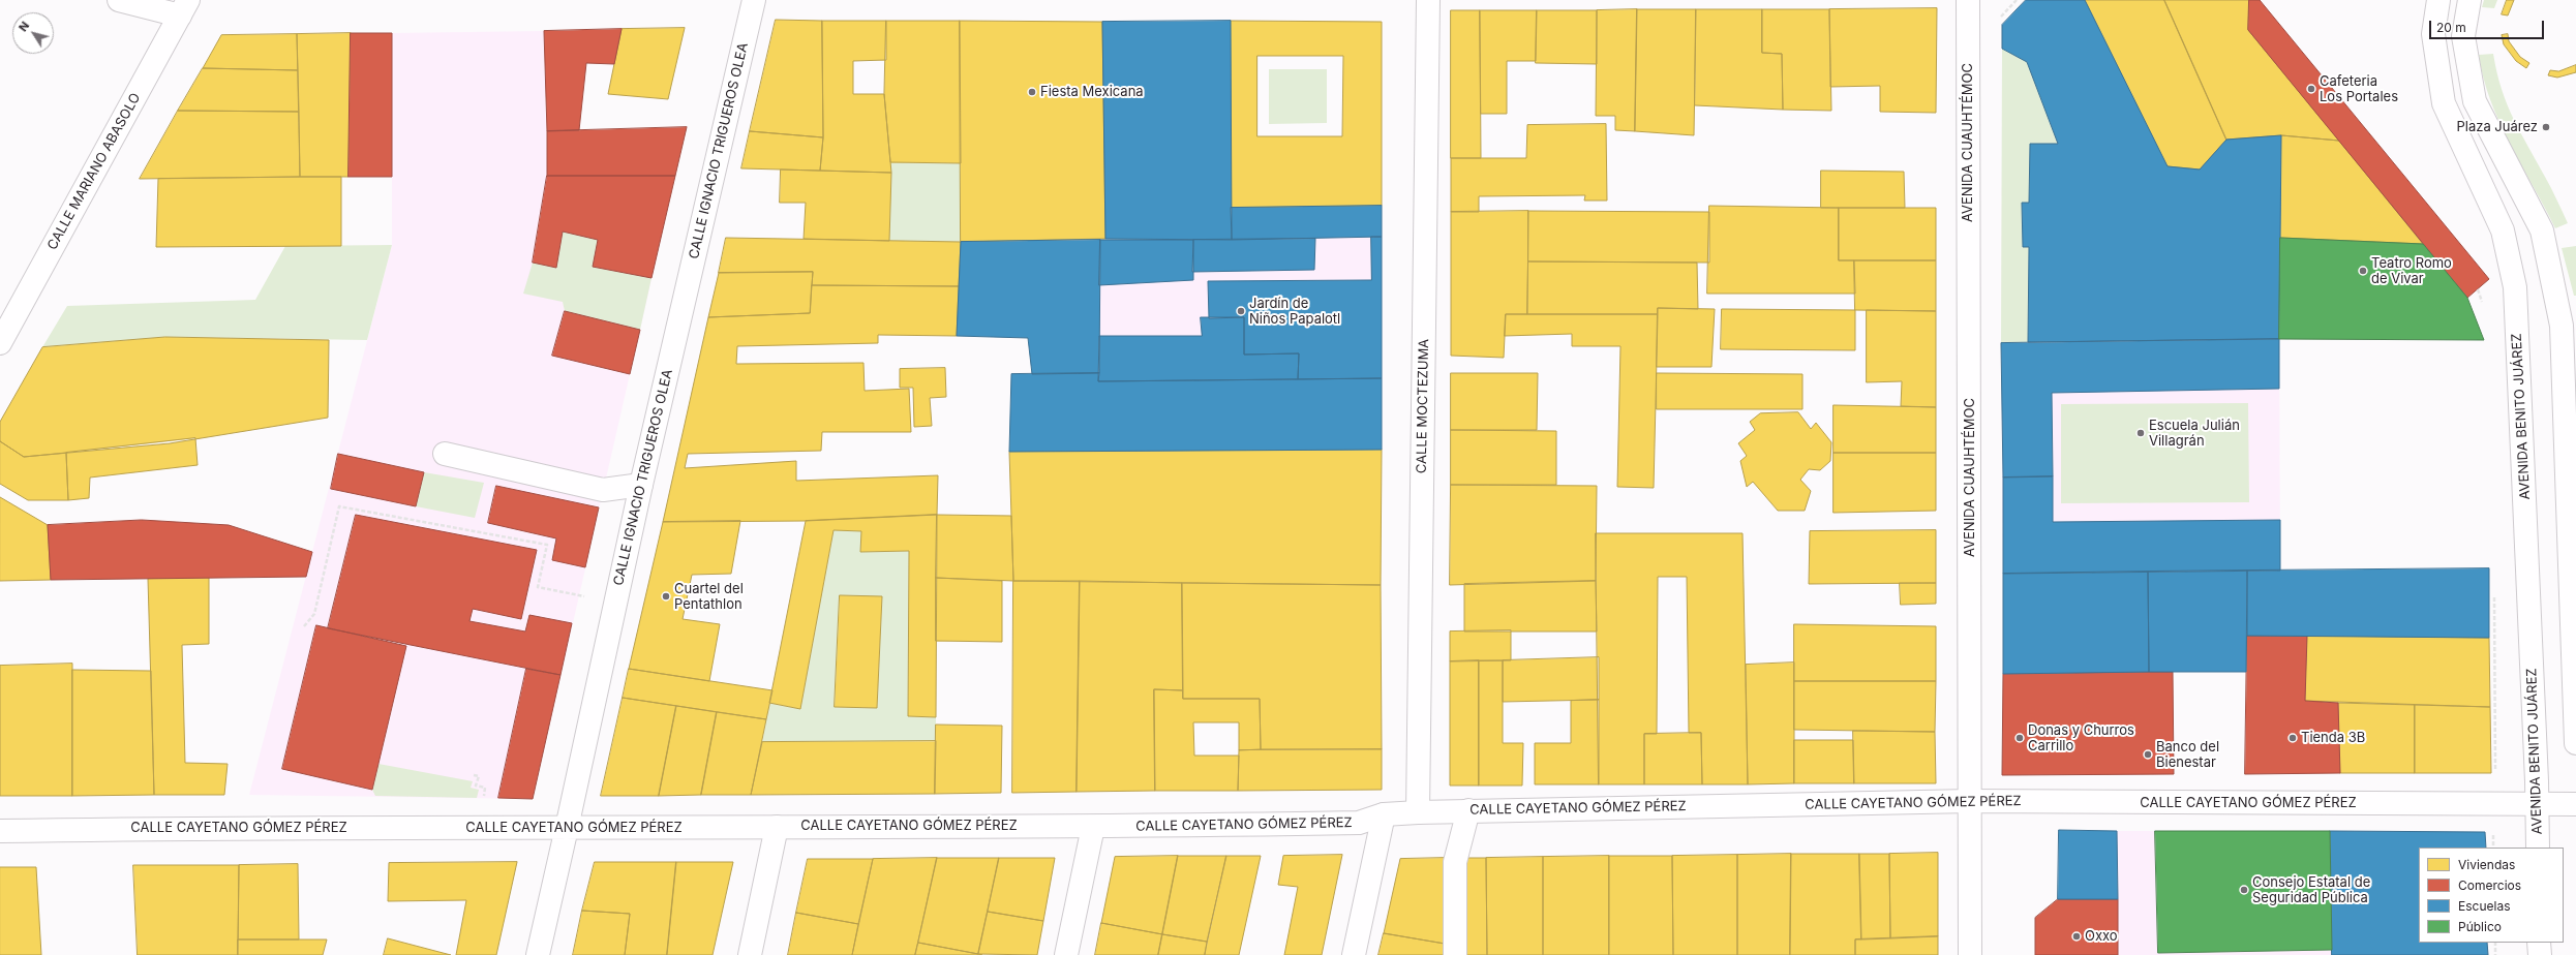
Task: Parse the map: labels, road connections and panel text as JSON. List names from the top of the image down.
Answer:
{
  "streets": {
    "main road": [
      "AVENIDA CUAUHTÉMOC",
      "CALLE IGNACIO TRIGUEROS OLEA",
      "CALLE MARIANO ABASOLO",
      "CALLE MOCTEZUMA",
      "AVENIDA BENITO JUÁREZ",
      "CALLE CAYETANO GÓMEZ PÉREZ"
    ]
  },
  "crossings": [
    ["AVENIDA CUAUHTÉMOC", "CALLE CAYETANO GÓMEZ PÉREZ"],
    ["CALLE IGNACIO TRIGUEROS OLEA", "CALLE CAYETANO GÓMEZ PÉREZ"],
    ["CALLE MOCTEZUMA", "CALLE CAYETANO GÓMEZ PÉREZ"],
    ["AVENIDA BENITO JUÁREZ", "CALLE CAYETANO GÓMEZ PÉREZ"]
  ],
  "places": [
    "Cafeteria Los Portales",
    "Fiesta Mexicana",
    "Plaza Juárez",
    "Teatro Romo de Vivar",
    "Jardín de Niños Papalotl",
    "Escuela Julián Villagrán",
    "Cuartel del Pentathlon",
    "Donas y Churros Carrillo",
    "Tienda 3B",
    "Banco del Bienestar",
    "Consejo Estatal de Seguridad Pública",
    "Oxxo"
  ],
  "legend": [
    "Viviendas",
    "Comercios",
    "Escuelas",
    "Público"
  ],
  "scale_bar": "20 m",
  "north": "top left"
}
